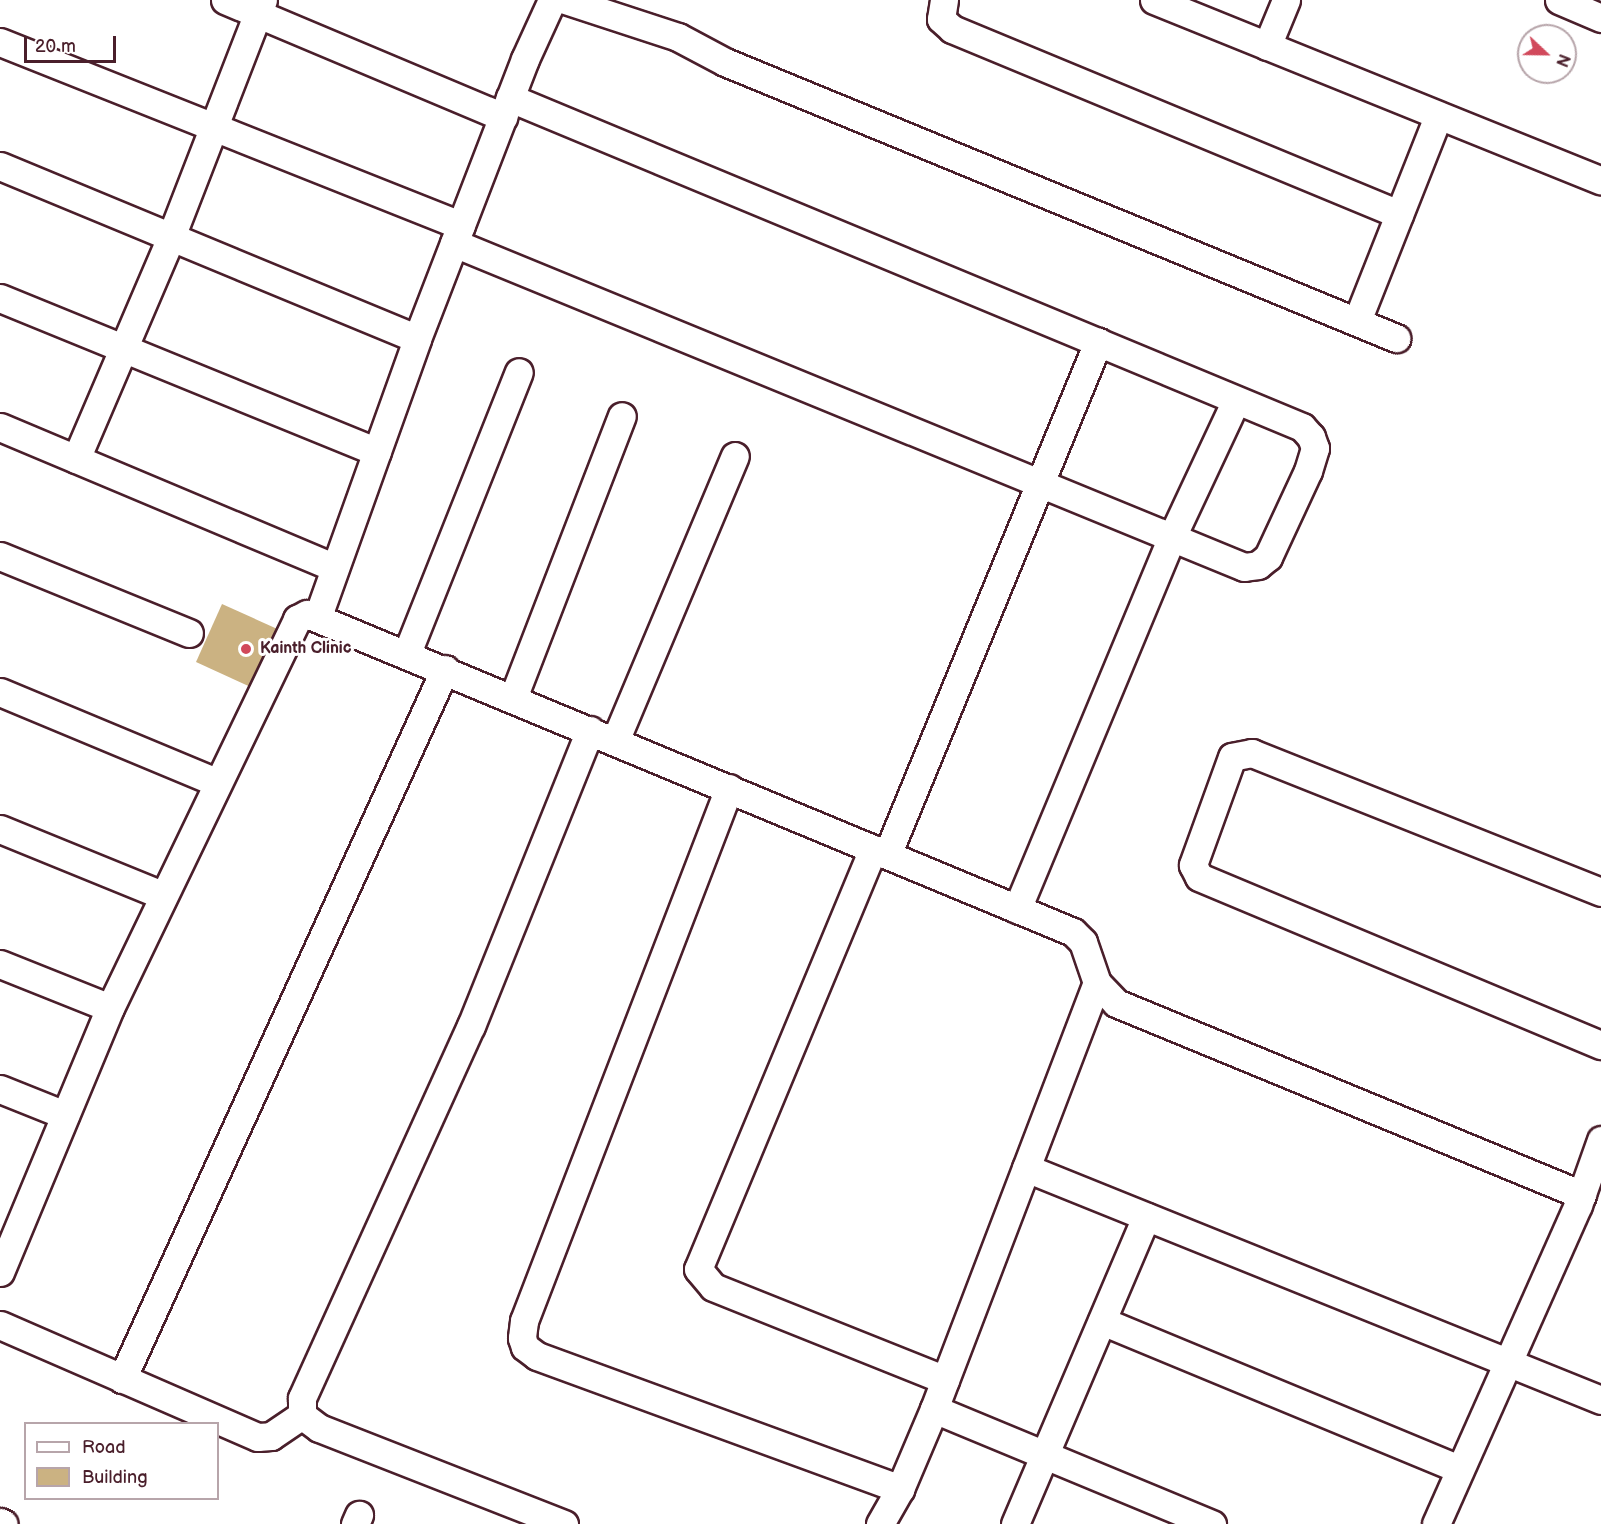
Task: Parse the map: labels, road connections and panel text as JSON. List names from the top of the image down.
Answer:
{
  "places": ["Kainth Clinic"],
  "legend": ["Road", "Building"],
  "scale_bar": "20 m",
  "north": "right"
}
